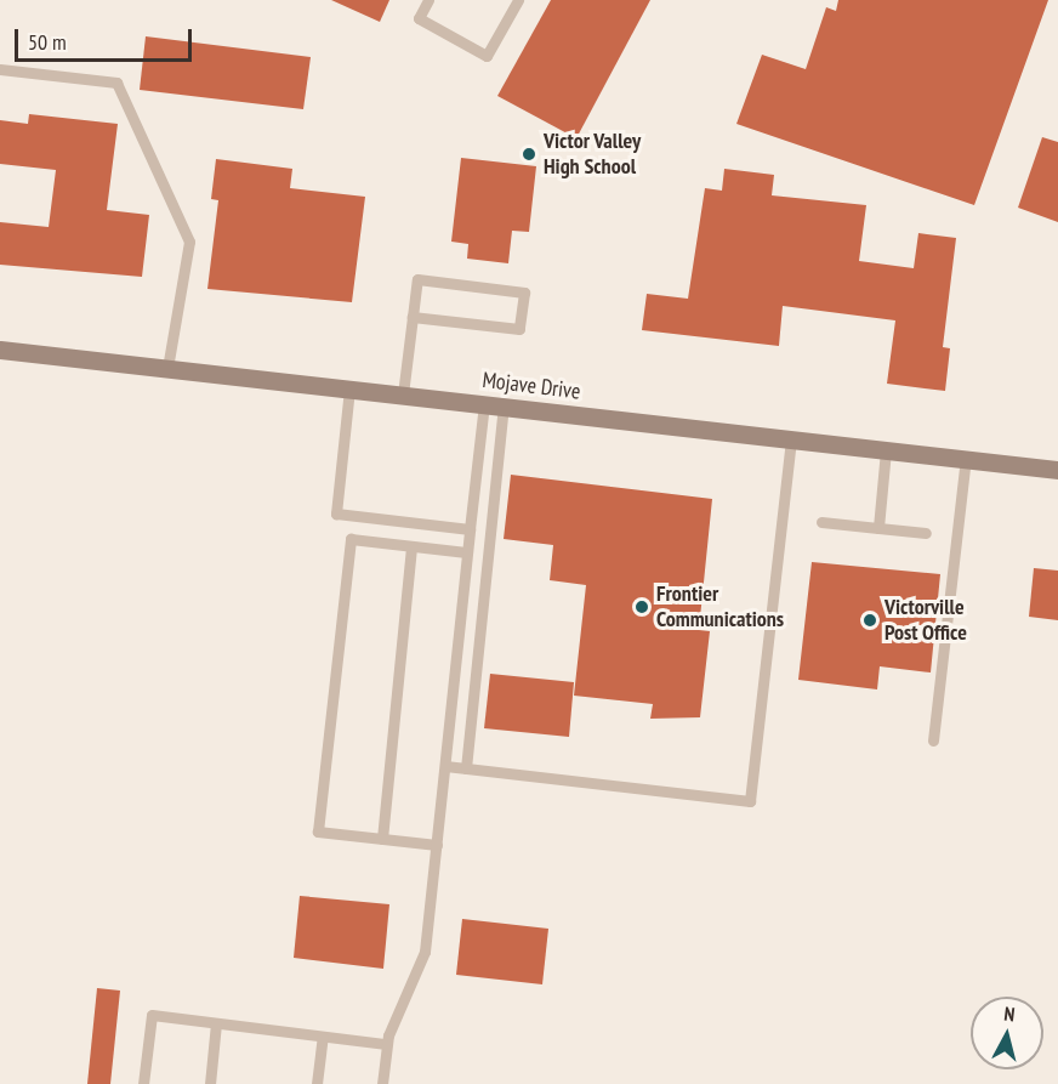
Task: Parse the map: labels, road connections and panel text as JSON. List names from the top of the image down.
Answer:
{
  "streets": {
    "main road": ["Mojave Drive"]
  },
  "places": ["Victor Valley High School", "Frontier Communications", "Victorville Post Office"],
  "scale_bar": "50 m",
  "north": "top"
}
